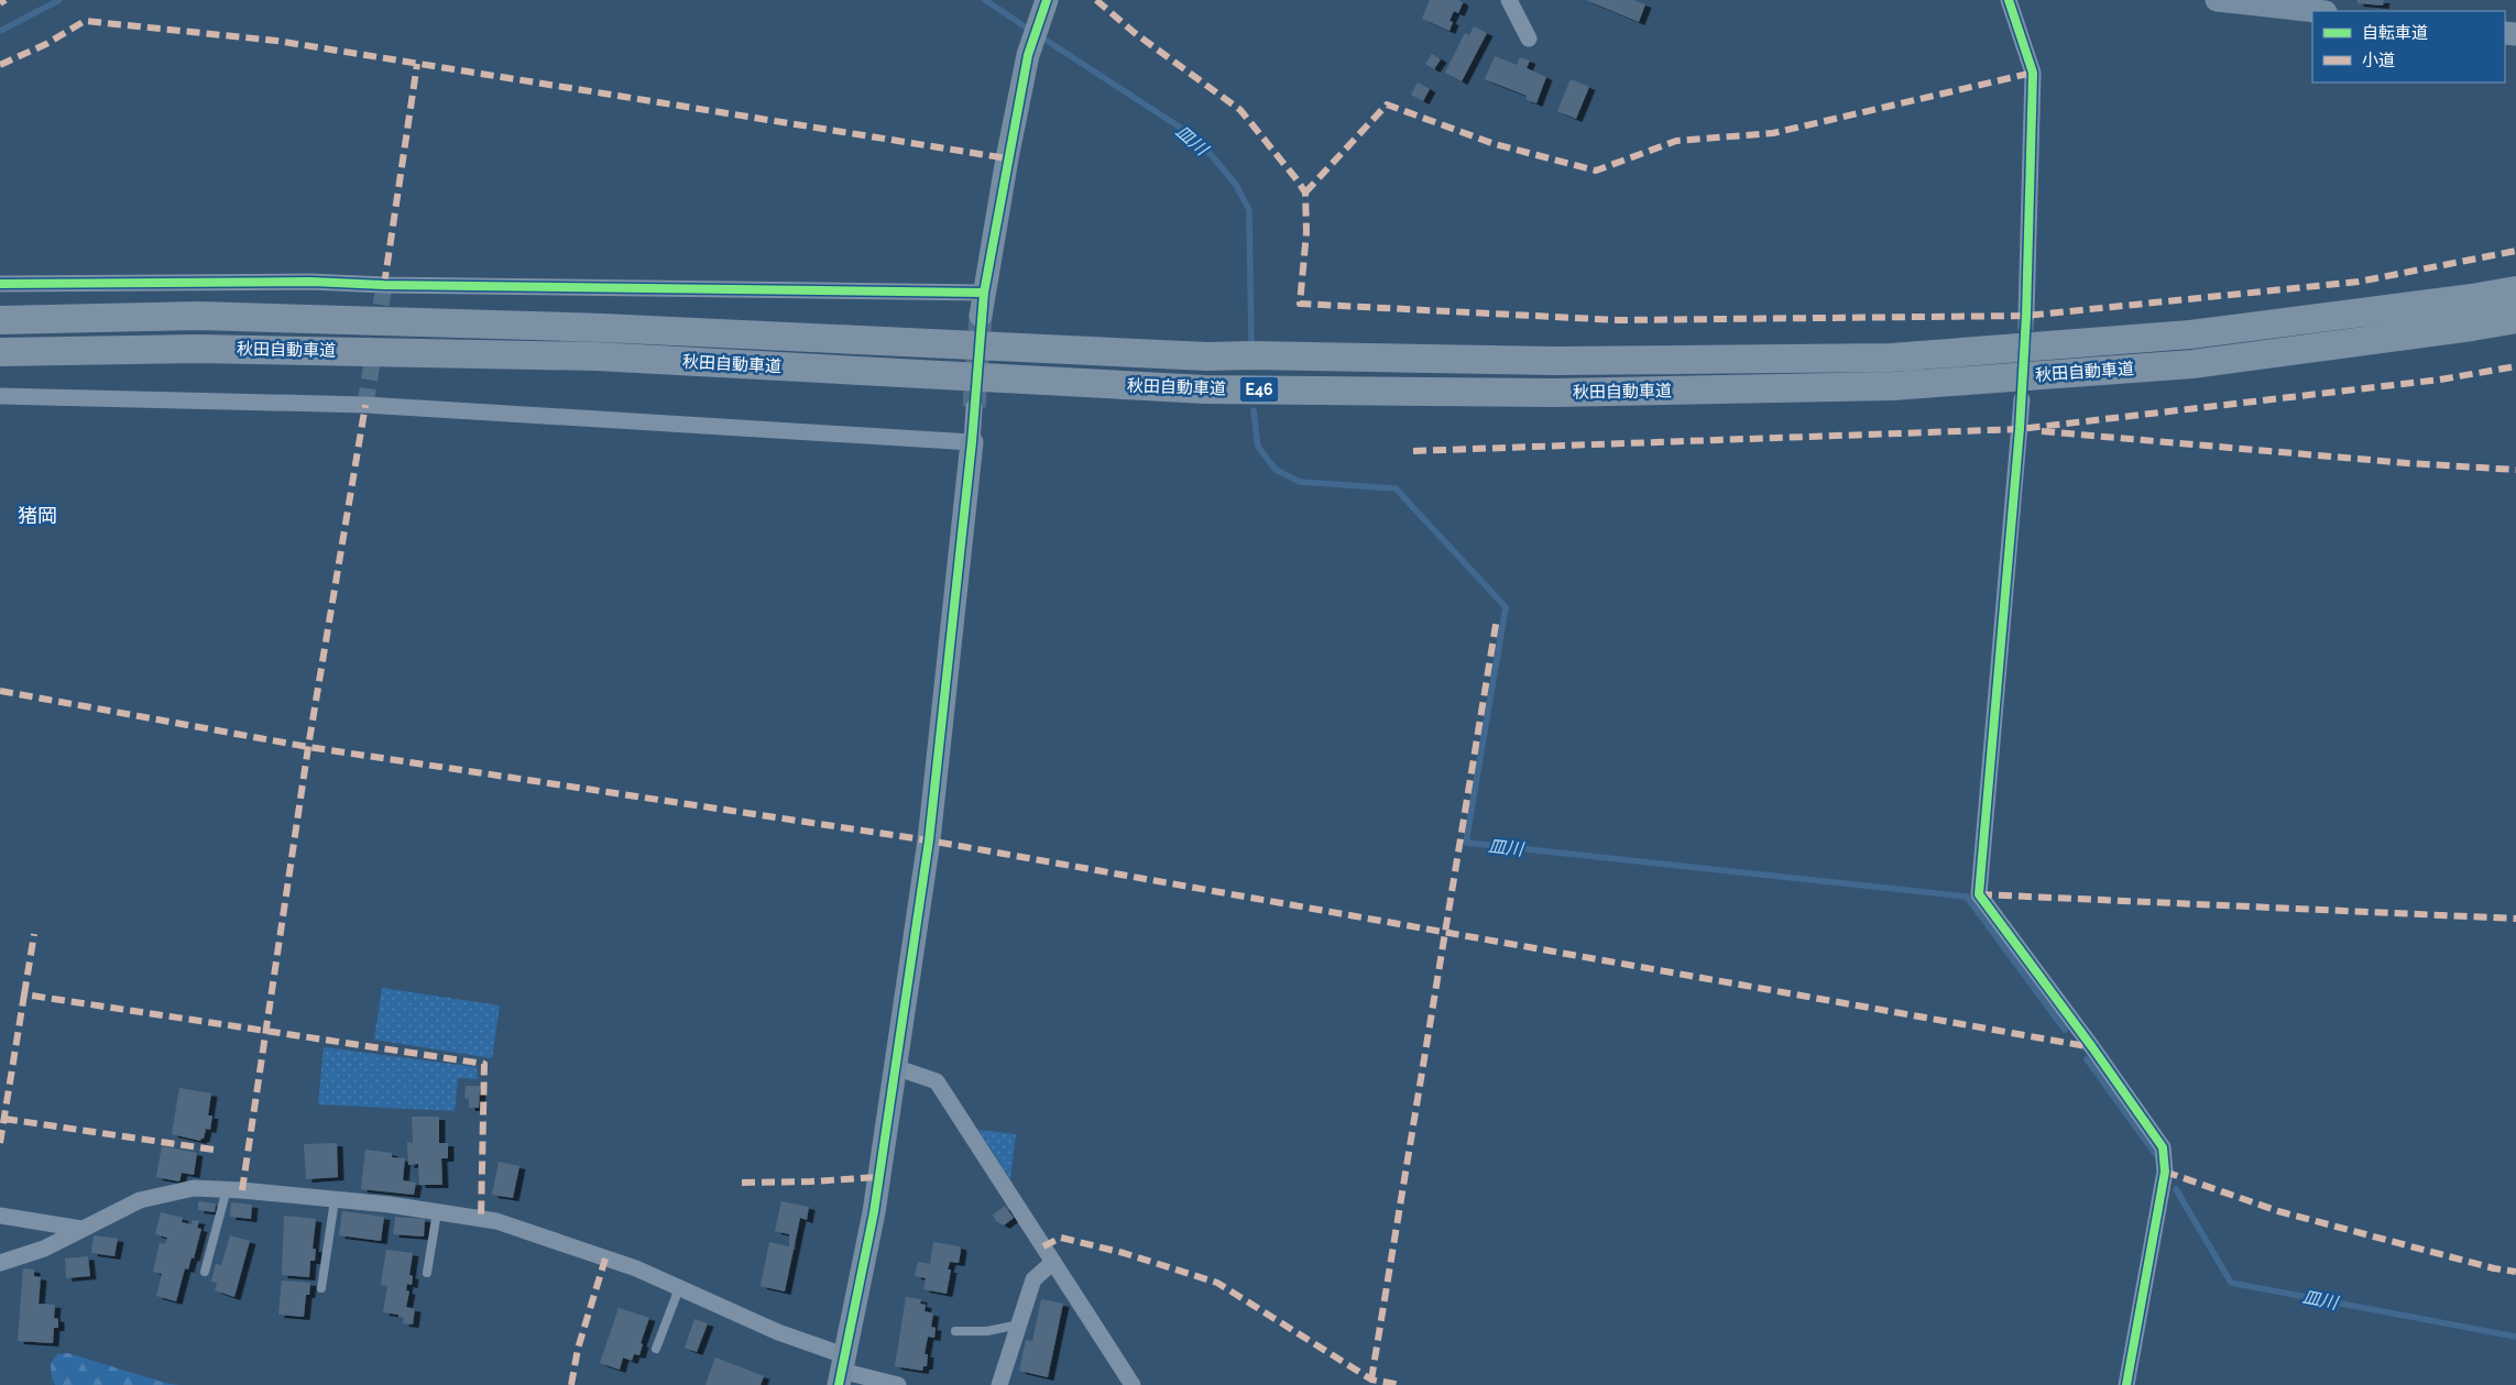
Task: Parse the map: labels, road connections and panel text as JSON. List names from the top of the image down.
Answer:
{
  "streets": {
    "highway": ["秋田自動車道", "E46"]
  },
  "districts": ["猪岡"],
  "water": ["皿川"],
  "legend": ["自転車道", "小道"]
}
